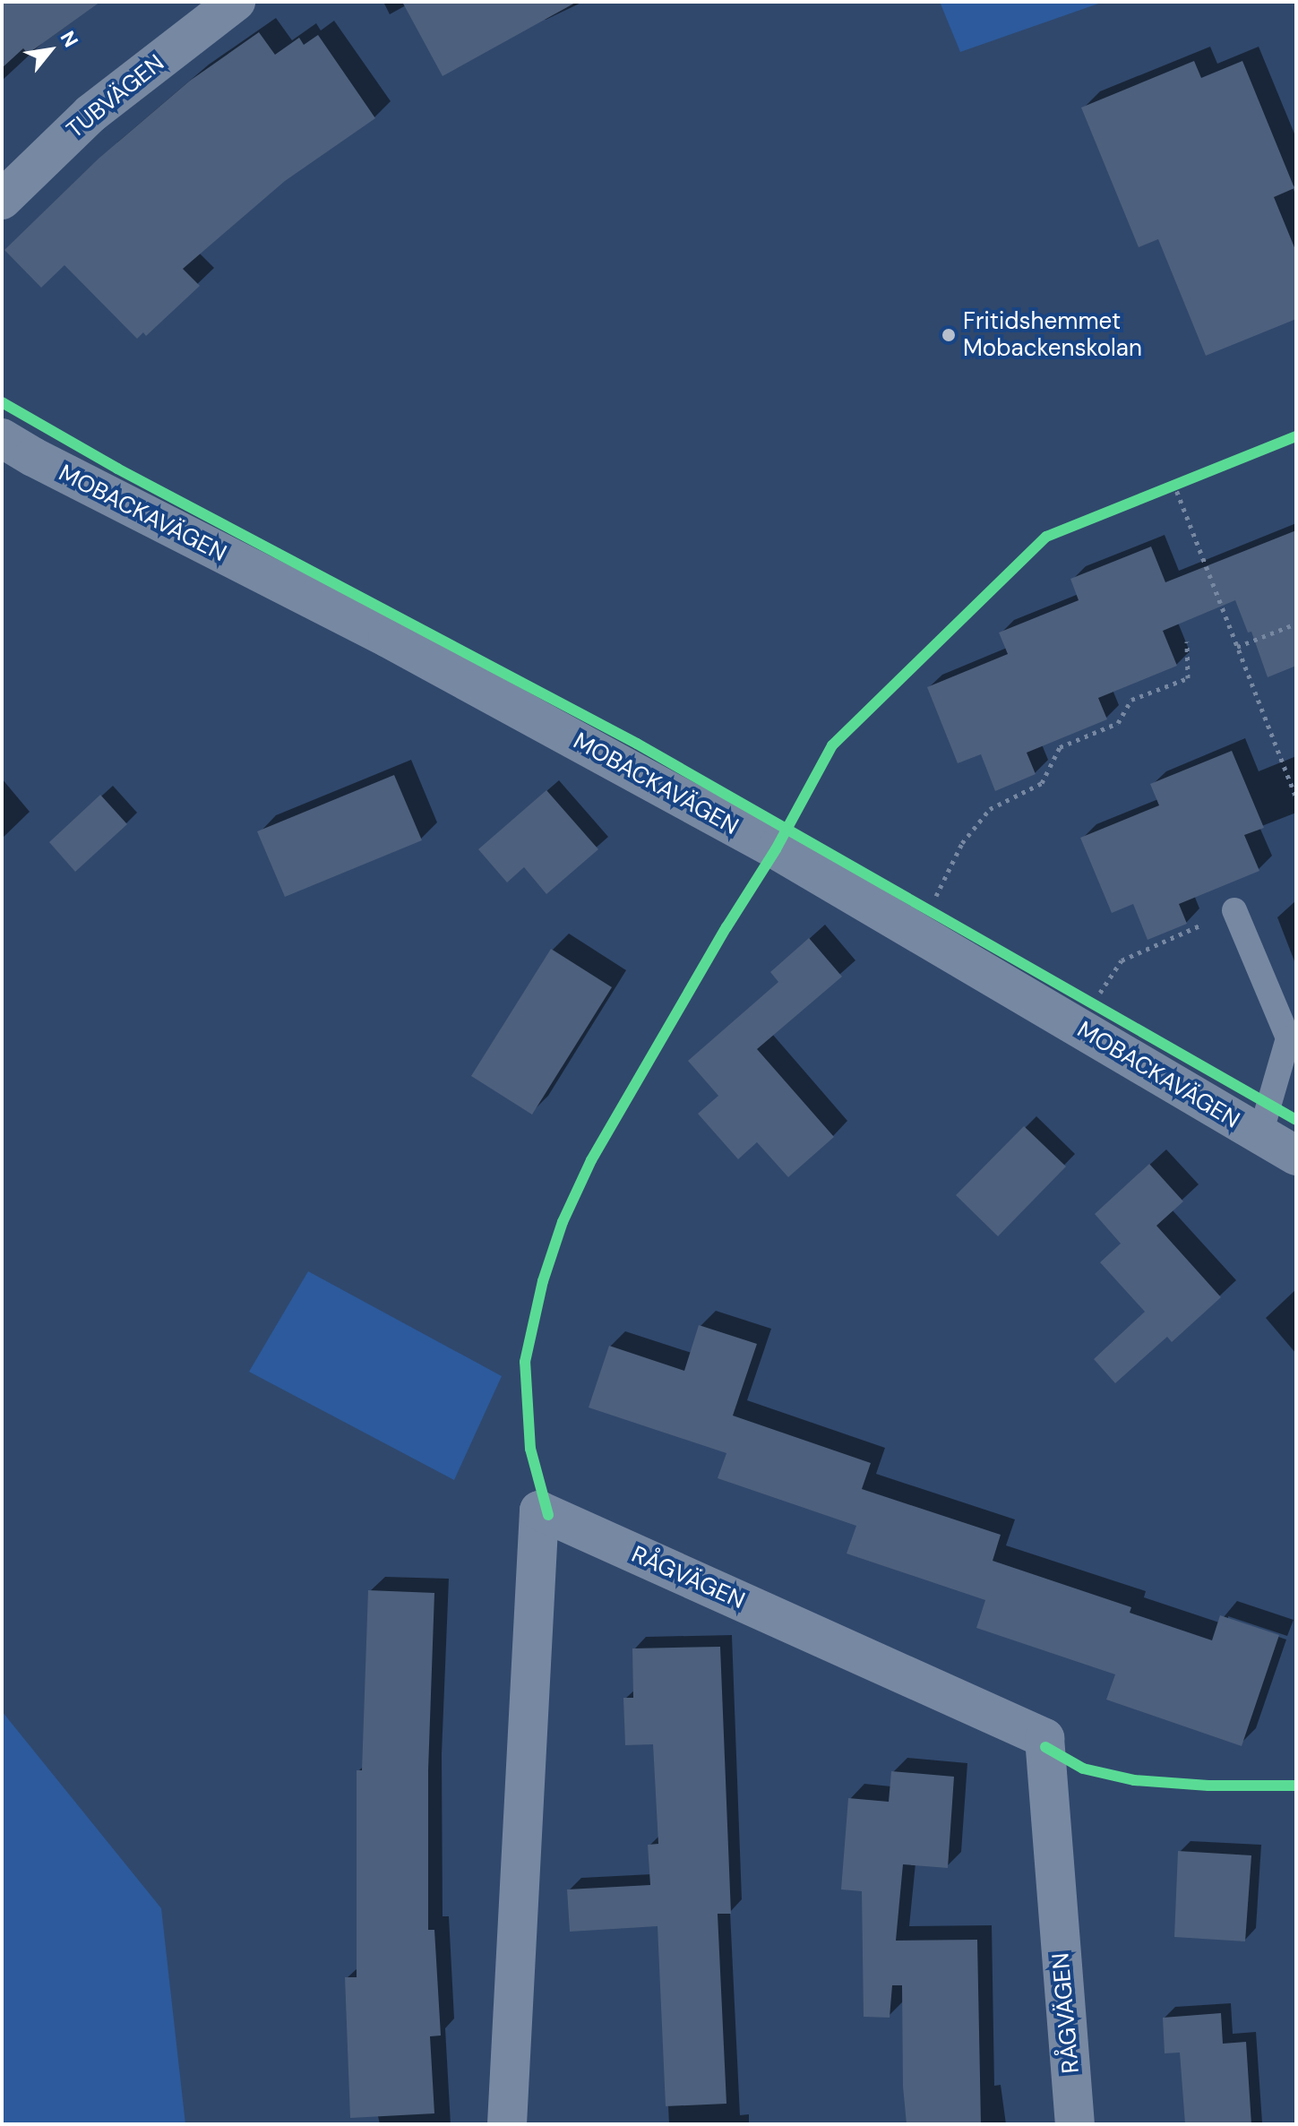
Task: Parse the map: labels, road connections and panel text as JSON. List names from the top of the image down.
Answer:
{
  "streets": {
    "street": ["TUBVÄGEN", "MOBACKAVÄGEN", "RÅGVÄGEN"]
  },
  "places": ["Fritidshemmet Mobackenskolan"],
  "north": "top right"
}
